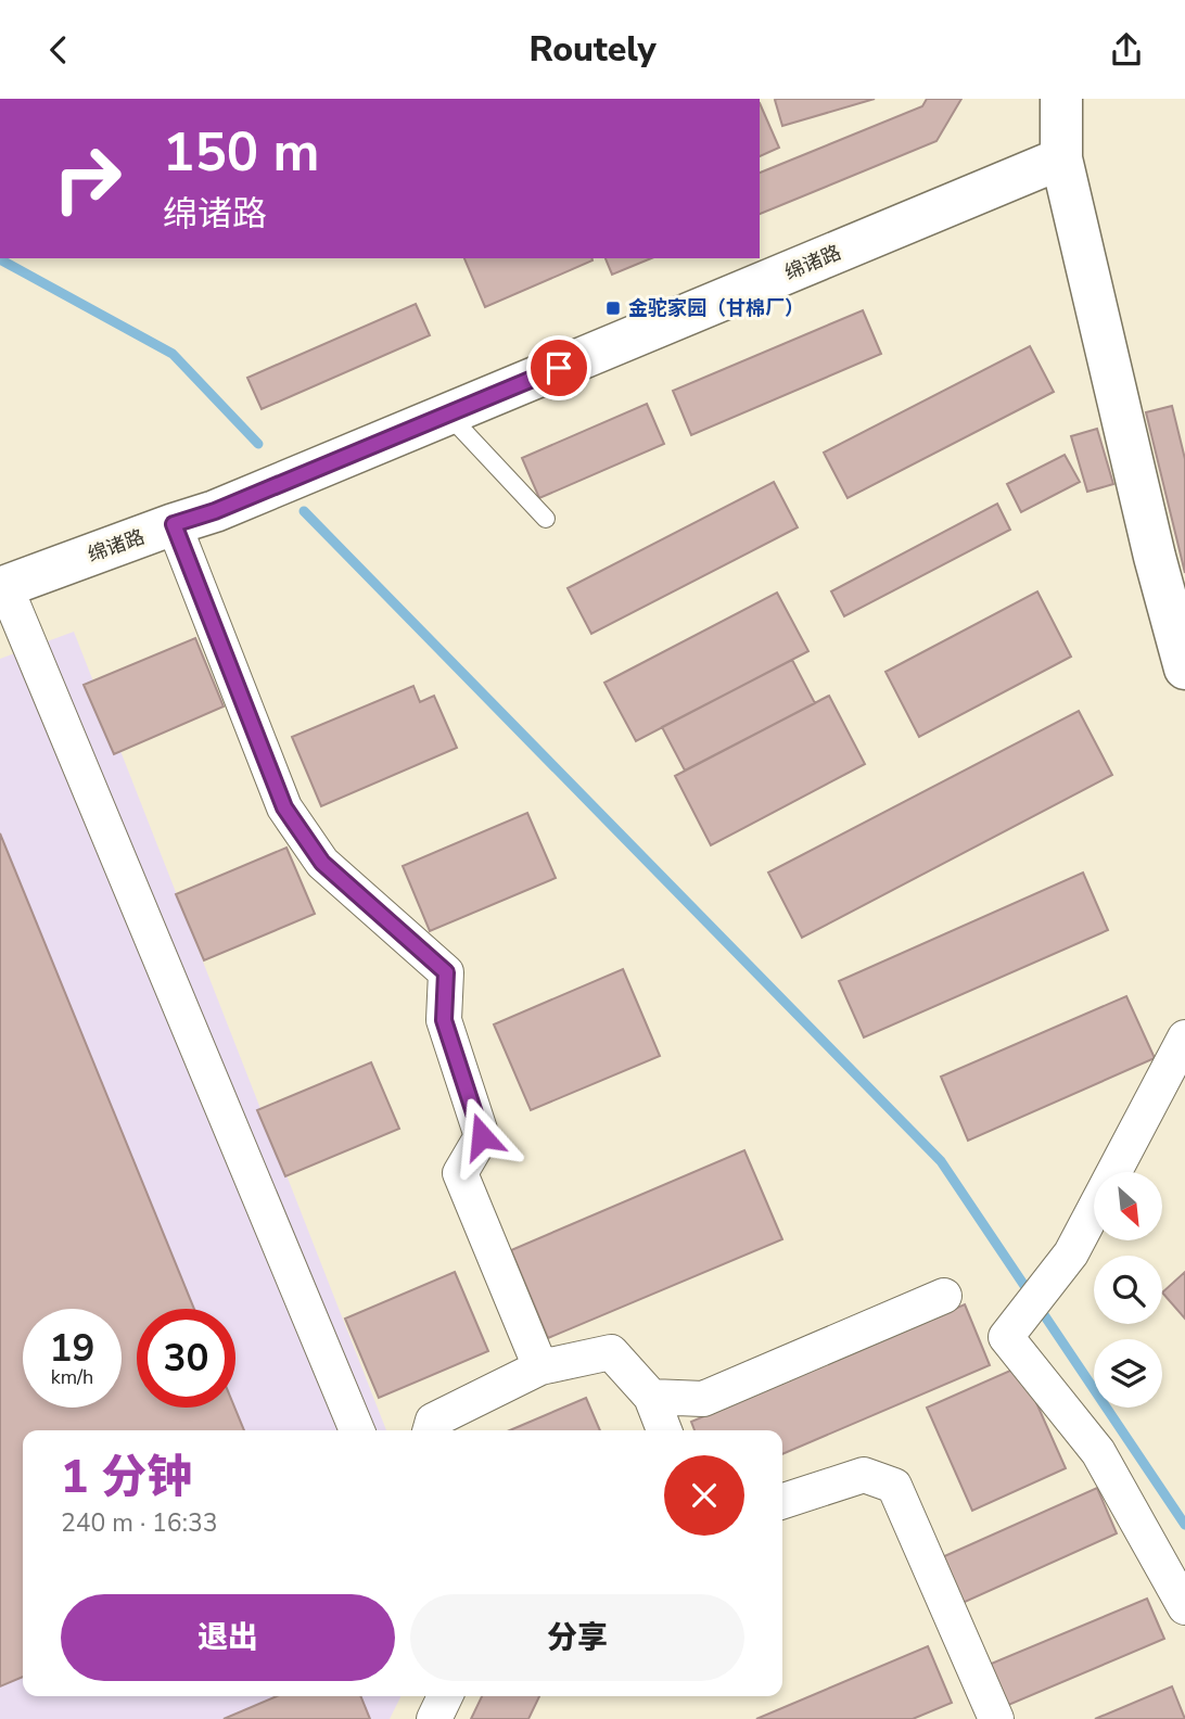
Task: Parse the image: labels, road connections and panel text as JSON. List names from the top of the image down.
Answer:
{
  "streets": {
    "street": ["绵诸路"]
  },
  "places": {
    "transit": ["金驼家园（甘棉厂）"]
  },
  "north": "bottom right",
  "page": {
    "header": "Routely",
    "turn": ["150 m", "绵诸路"],
    "speed": "19 km/h",
    "limit": "30",
    "heading": ["1 分钟", "240 m · 16:33"],
    "buttons": ["退出", "分享"]
  }
}
